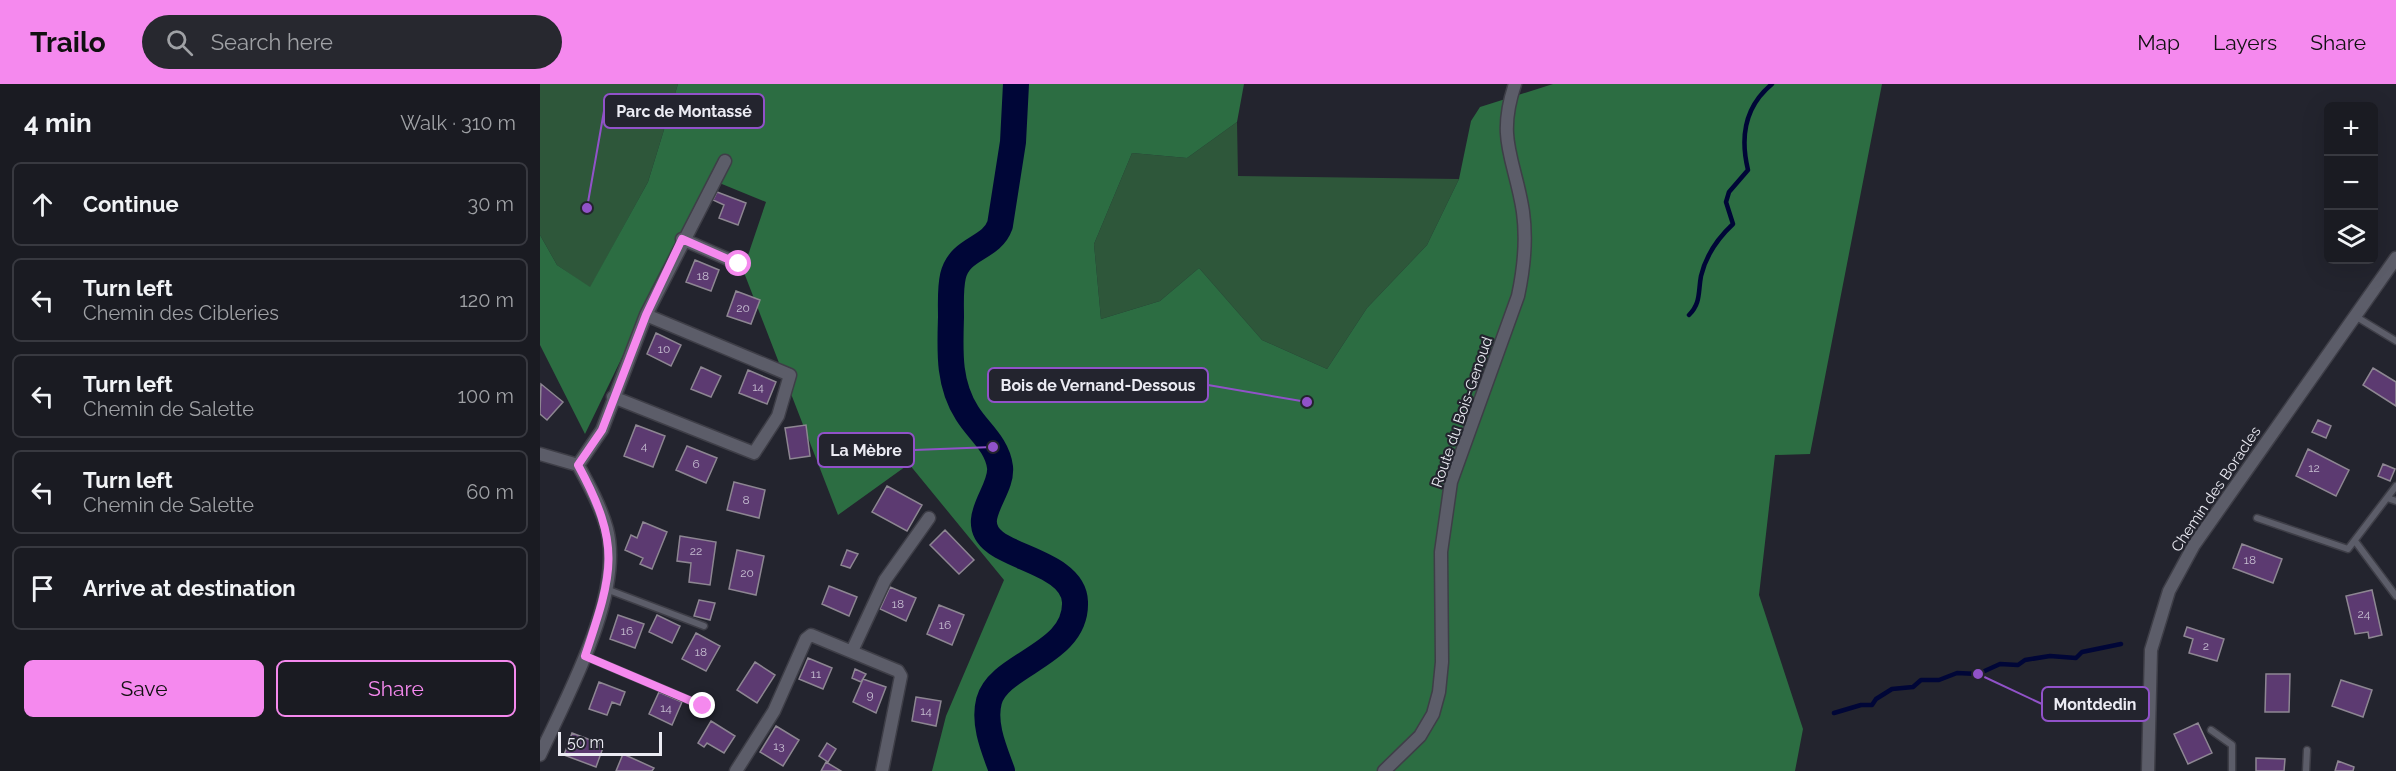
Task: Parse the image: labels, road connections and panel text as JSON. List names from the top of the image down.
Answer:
{
  "streets": {
    "street": ["Route du Bois-Genoud", "Chemin des Boracles"]
  },
  "places": [
    "Parc de Montassé",
    "Bois de Vernand-Dessous",
    "La Mèbre",
    "Montdedin"
  ],
  "house_numbers": [
    "18",
    "20",
    "10",
    "14",
    "4",
    "6",
    "12",
    "8",
    "22",
    "18",
    "20",
    "18",
    "24",
    "16",
    "16",
    "2",
    "18",
    "11",
    "9",
    "14",
    "14",
    "13"
  ],
  "scale_bar": "50 m",
  "page": {
    "header": "Trailo",
    "search": "Search here",
    "nav": ["Map", "Layers", "Share"],
    "heading": ["4 min", "Walk · 310 m"],
    "map_buttons": ["+", "−"],
    "list": [
      ["Continue", "30 m"],
      ["Turn left", "Chemin des Cibleries", "120 m"],
      ["Turn left", "Chemin de Salette", "100 m"],
      ["Turn left", "Chemin de Salette", "60 m"],
      "Arrive at destination"
    ],
    "buttons": ["Save", "Share"],
    "scale": "50 m"
  }
}
